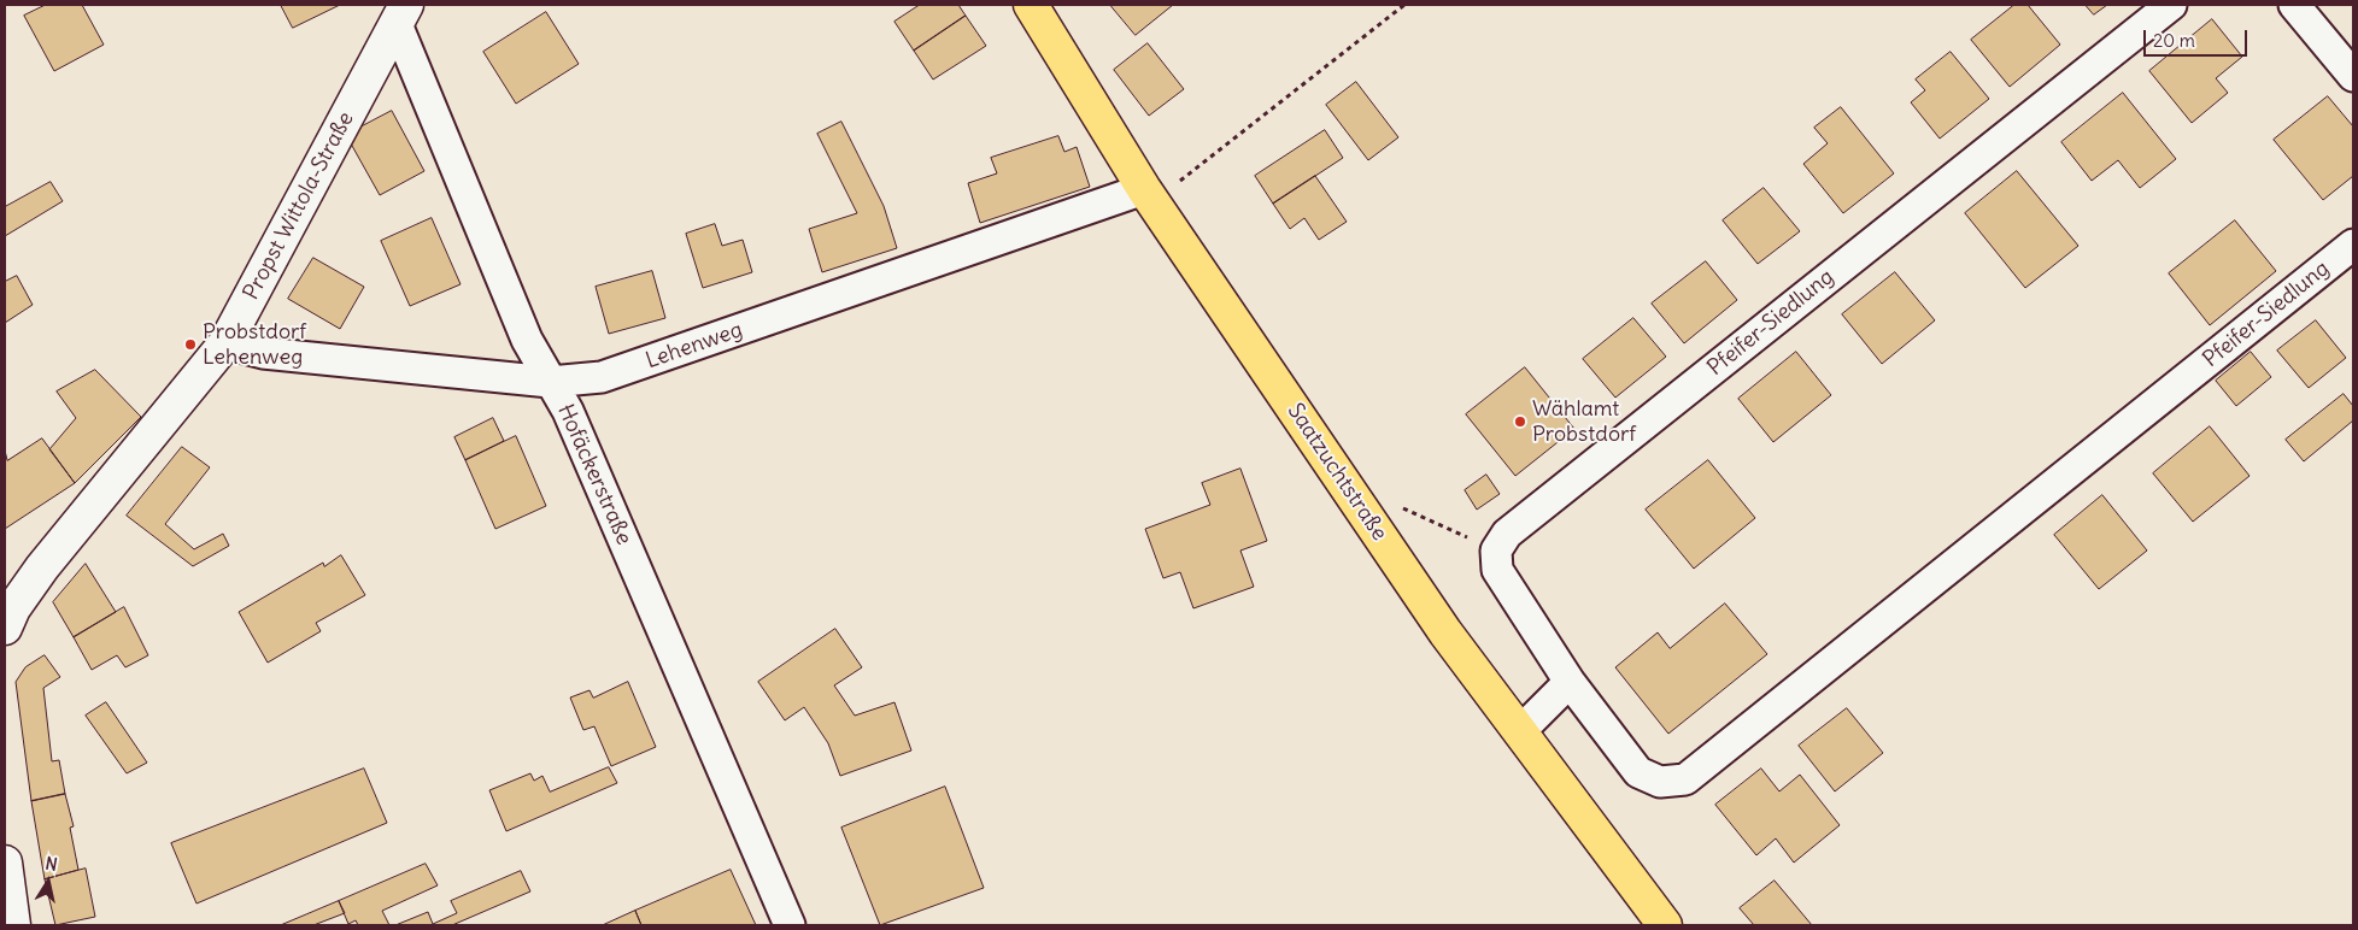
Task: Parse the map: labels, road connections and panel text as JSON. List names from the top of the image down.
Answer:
{
  "streets": {
    "main road": ["Saatzuchtstraße"],
    "street": [
      "Propst Wittola-Straße",
      "Pfeifer-Siedlung",
      "Lehenweg",
      "Hofäckerstraße"
    ]
  },
  "crossings": [
    ["Propst Wittola-Straße", "Lehenweg"],
    ["Propst Wittola-Straße", "Hofäckerstraße"],
    ["Lehenweg", "Saatzuchtstraße"],
    ["Lehenweg", "Hofäckerstraße"]
  ],
  "places": ["Probstdorf Lehenweg", "Wählamt Probstdorf"],
  "scale_bar": "20 m",
  "north": "top"
}
